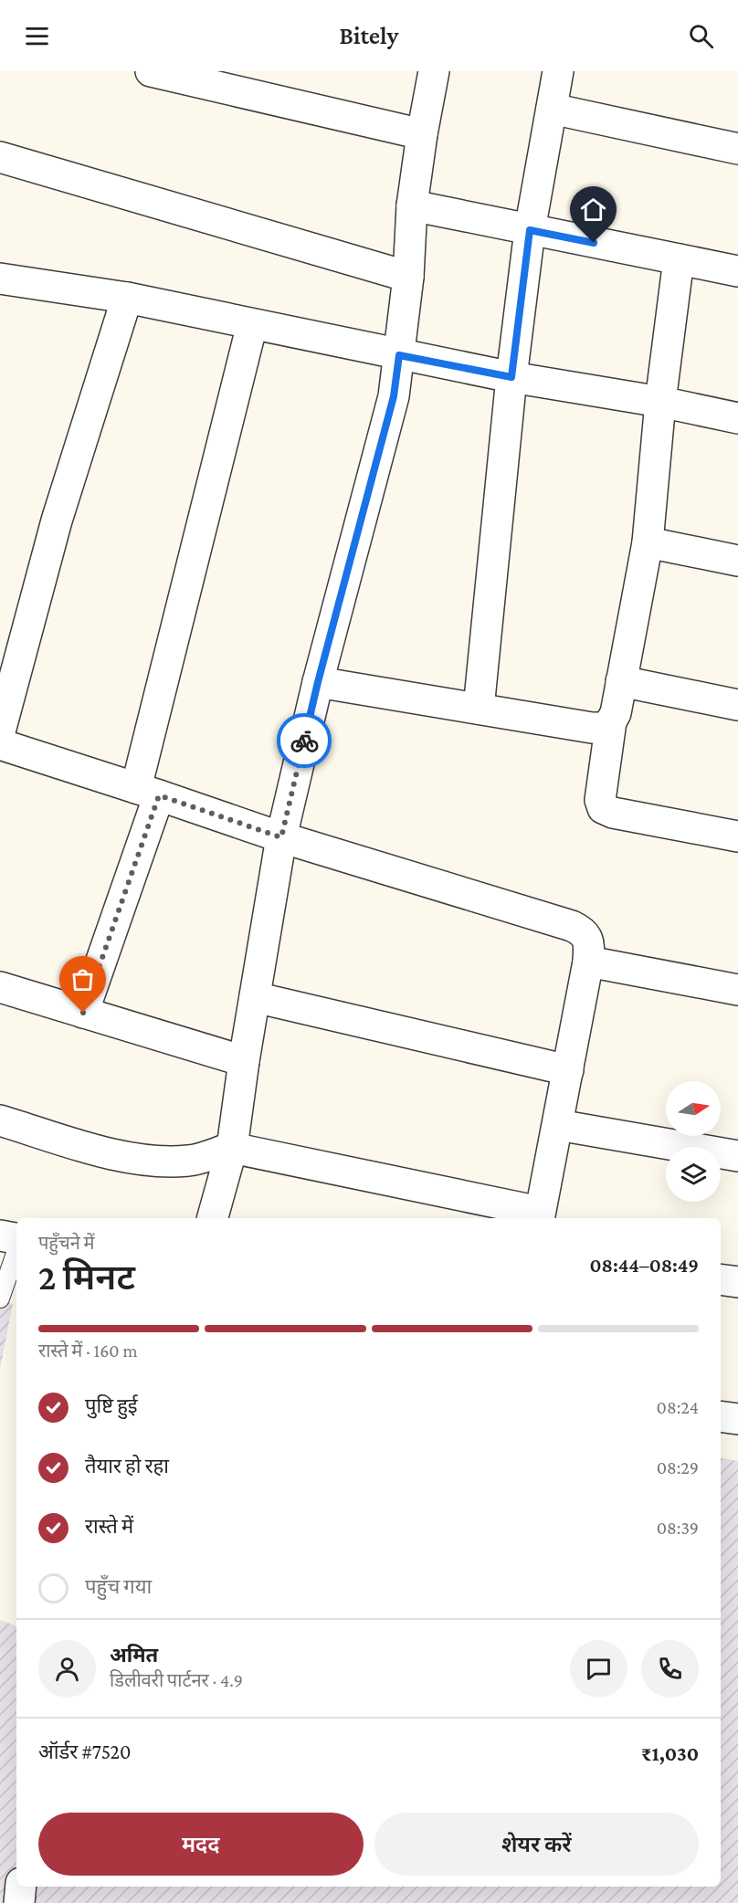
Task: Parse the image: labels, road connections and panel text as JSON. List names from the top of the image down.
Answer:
{
  "north": "right",
  "page": {
    "header": "Bitely",
    "heading": ["2 मिनट", "पहुँचने में", "08:44–08:49"],
    "panel": [
      "अमित",
      "डिलीवरी पार्टनर · 4.9",
      "ऑर्डर #7520",
      "₹1,030"
    ],
    "bar": "रास्ते में · 160 m",
    "list": [
      ["पुष्टि हुई", "08:24"],
      ["तैयार हो रहा", "08:29"],
      ["रास्ते में", "08:39"],
      "पहुँच गया"
    ],
    "buttons": ["मदद", "शेयर करें"]
  }
}
